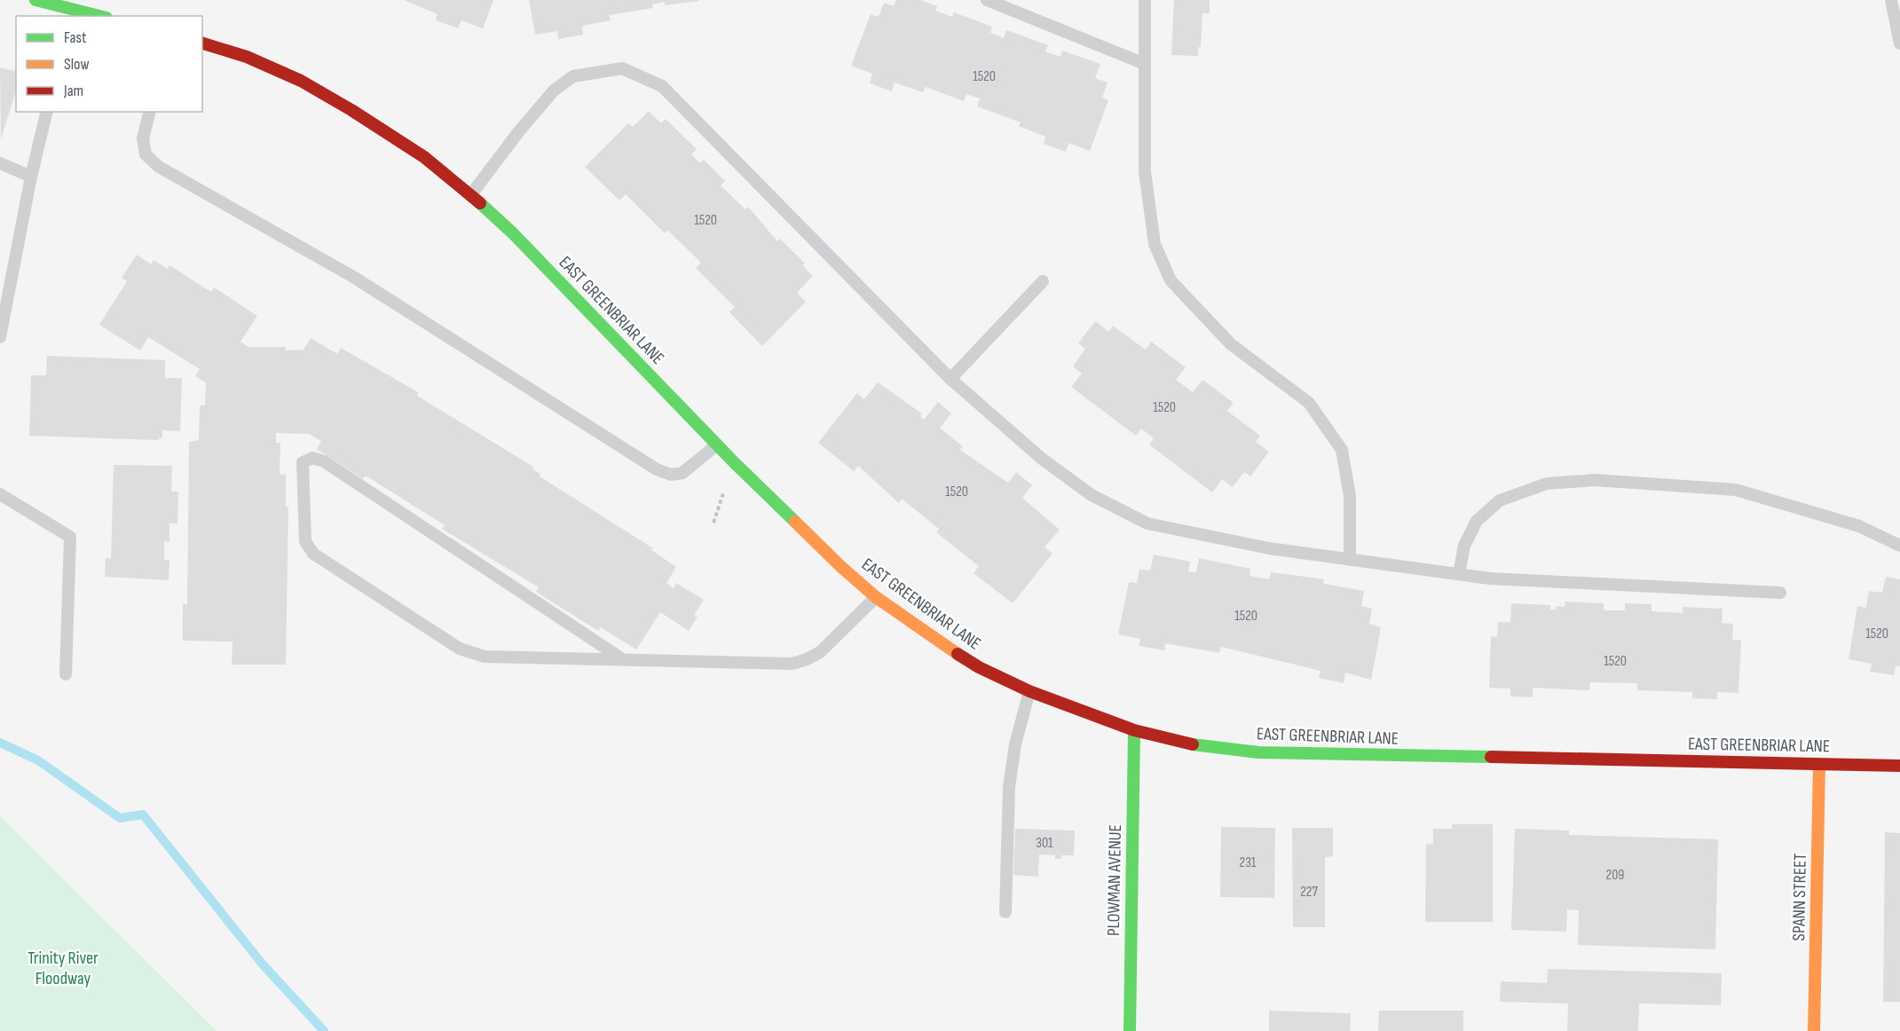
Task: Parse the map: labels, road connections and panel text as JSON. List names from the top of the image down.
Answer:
{
  "streets": {
    "street": ["EAST GREENBRIAR LANE", "PLOWMAN AVENUE", "SPANN STREET"]
  },
  "crossings": [
    ["EAST GREENBRIAR LANE", "PLOWMAN AVENUE"],
    ["EAST GREENBRIAR LANE", "SPANN STREET"]
  ],
  "parks": ["Trinity River Floodway"],
  "house_numbers": [
    "1520",
    "1520",
    "1520",
    "1520",
    "1520",
    "1520",
    "1520",
    "301",
    "231",
    "209",
    "227"
  ],
  "legend": ["Fast", "Slow", "Jam"]
}
